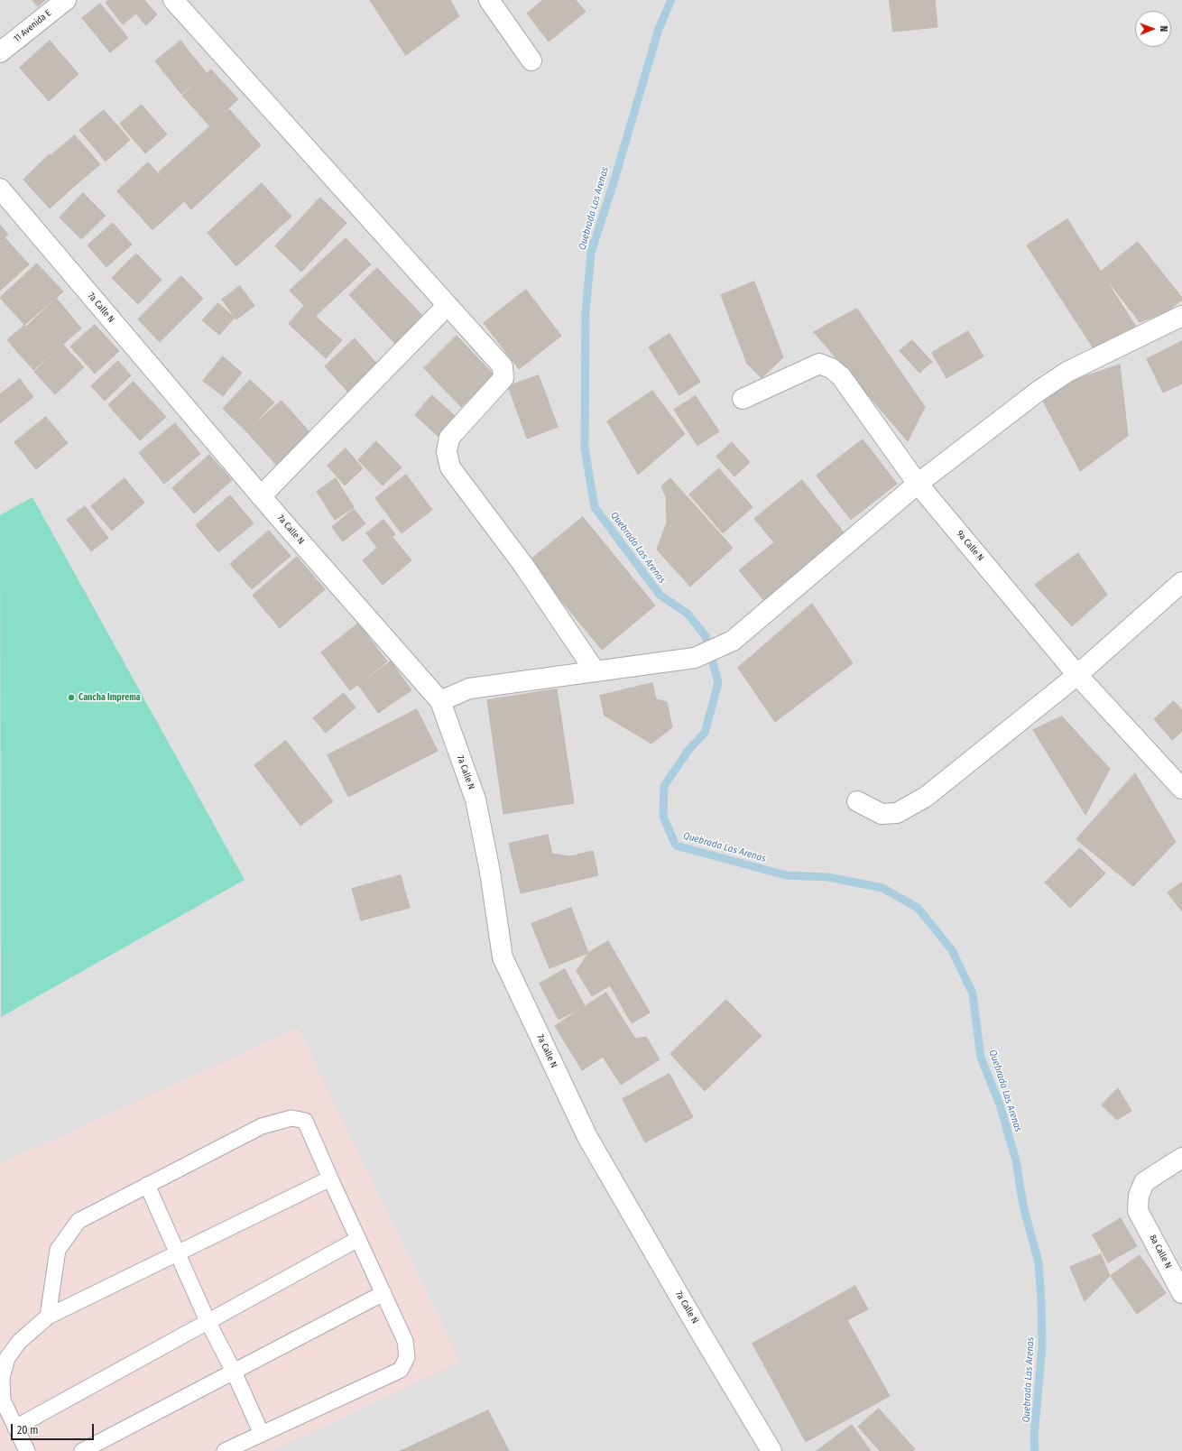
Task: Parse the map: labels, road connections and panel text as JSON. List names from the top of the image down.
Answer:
{
  "streets": {
    "street": [
      "11 Avenida E",
      "7a Calle N",
      "9a Calle N",
      "8a Calle N"
    ]
  },
  "water": ["Quebrada Las Arenas"],
  "places": ["Cancha Imprema"],
  "scale_bar": "20 m",
  "north": "right"
}
